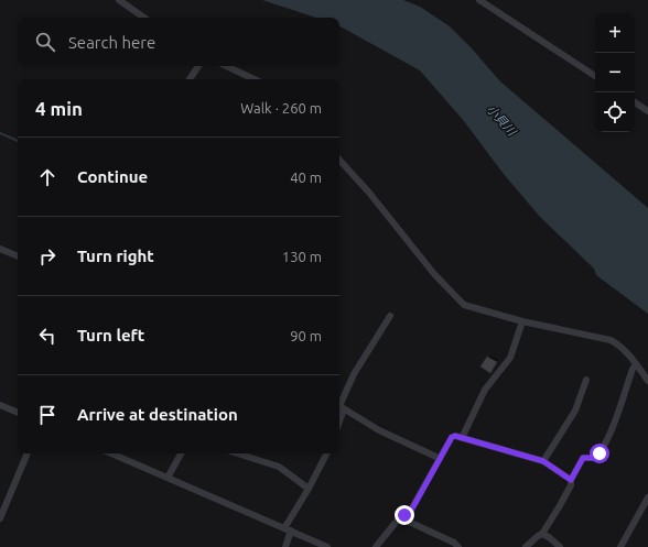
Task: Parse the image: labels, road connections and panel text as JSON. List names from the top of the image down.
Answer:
{
  "water": ["小貝川"],
  "page": {
    "map_buttons": ["+", "−"],
    "search": "Search here",
    "heading": ["4 min", "Walk · 260 m"],
    "list": [
      ["Continue", "40 m"],
      ["Turn right", "130 m"],
      ["Turn left", "90 m"],
      "Arrive at destination"
    ]
  }
}
